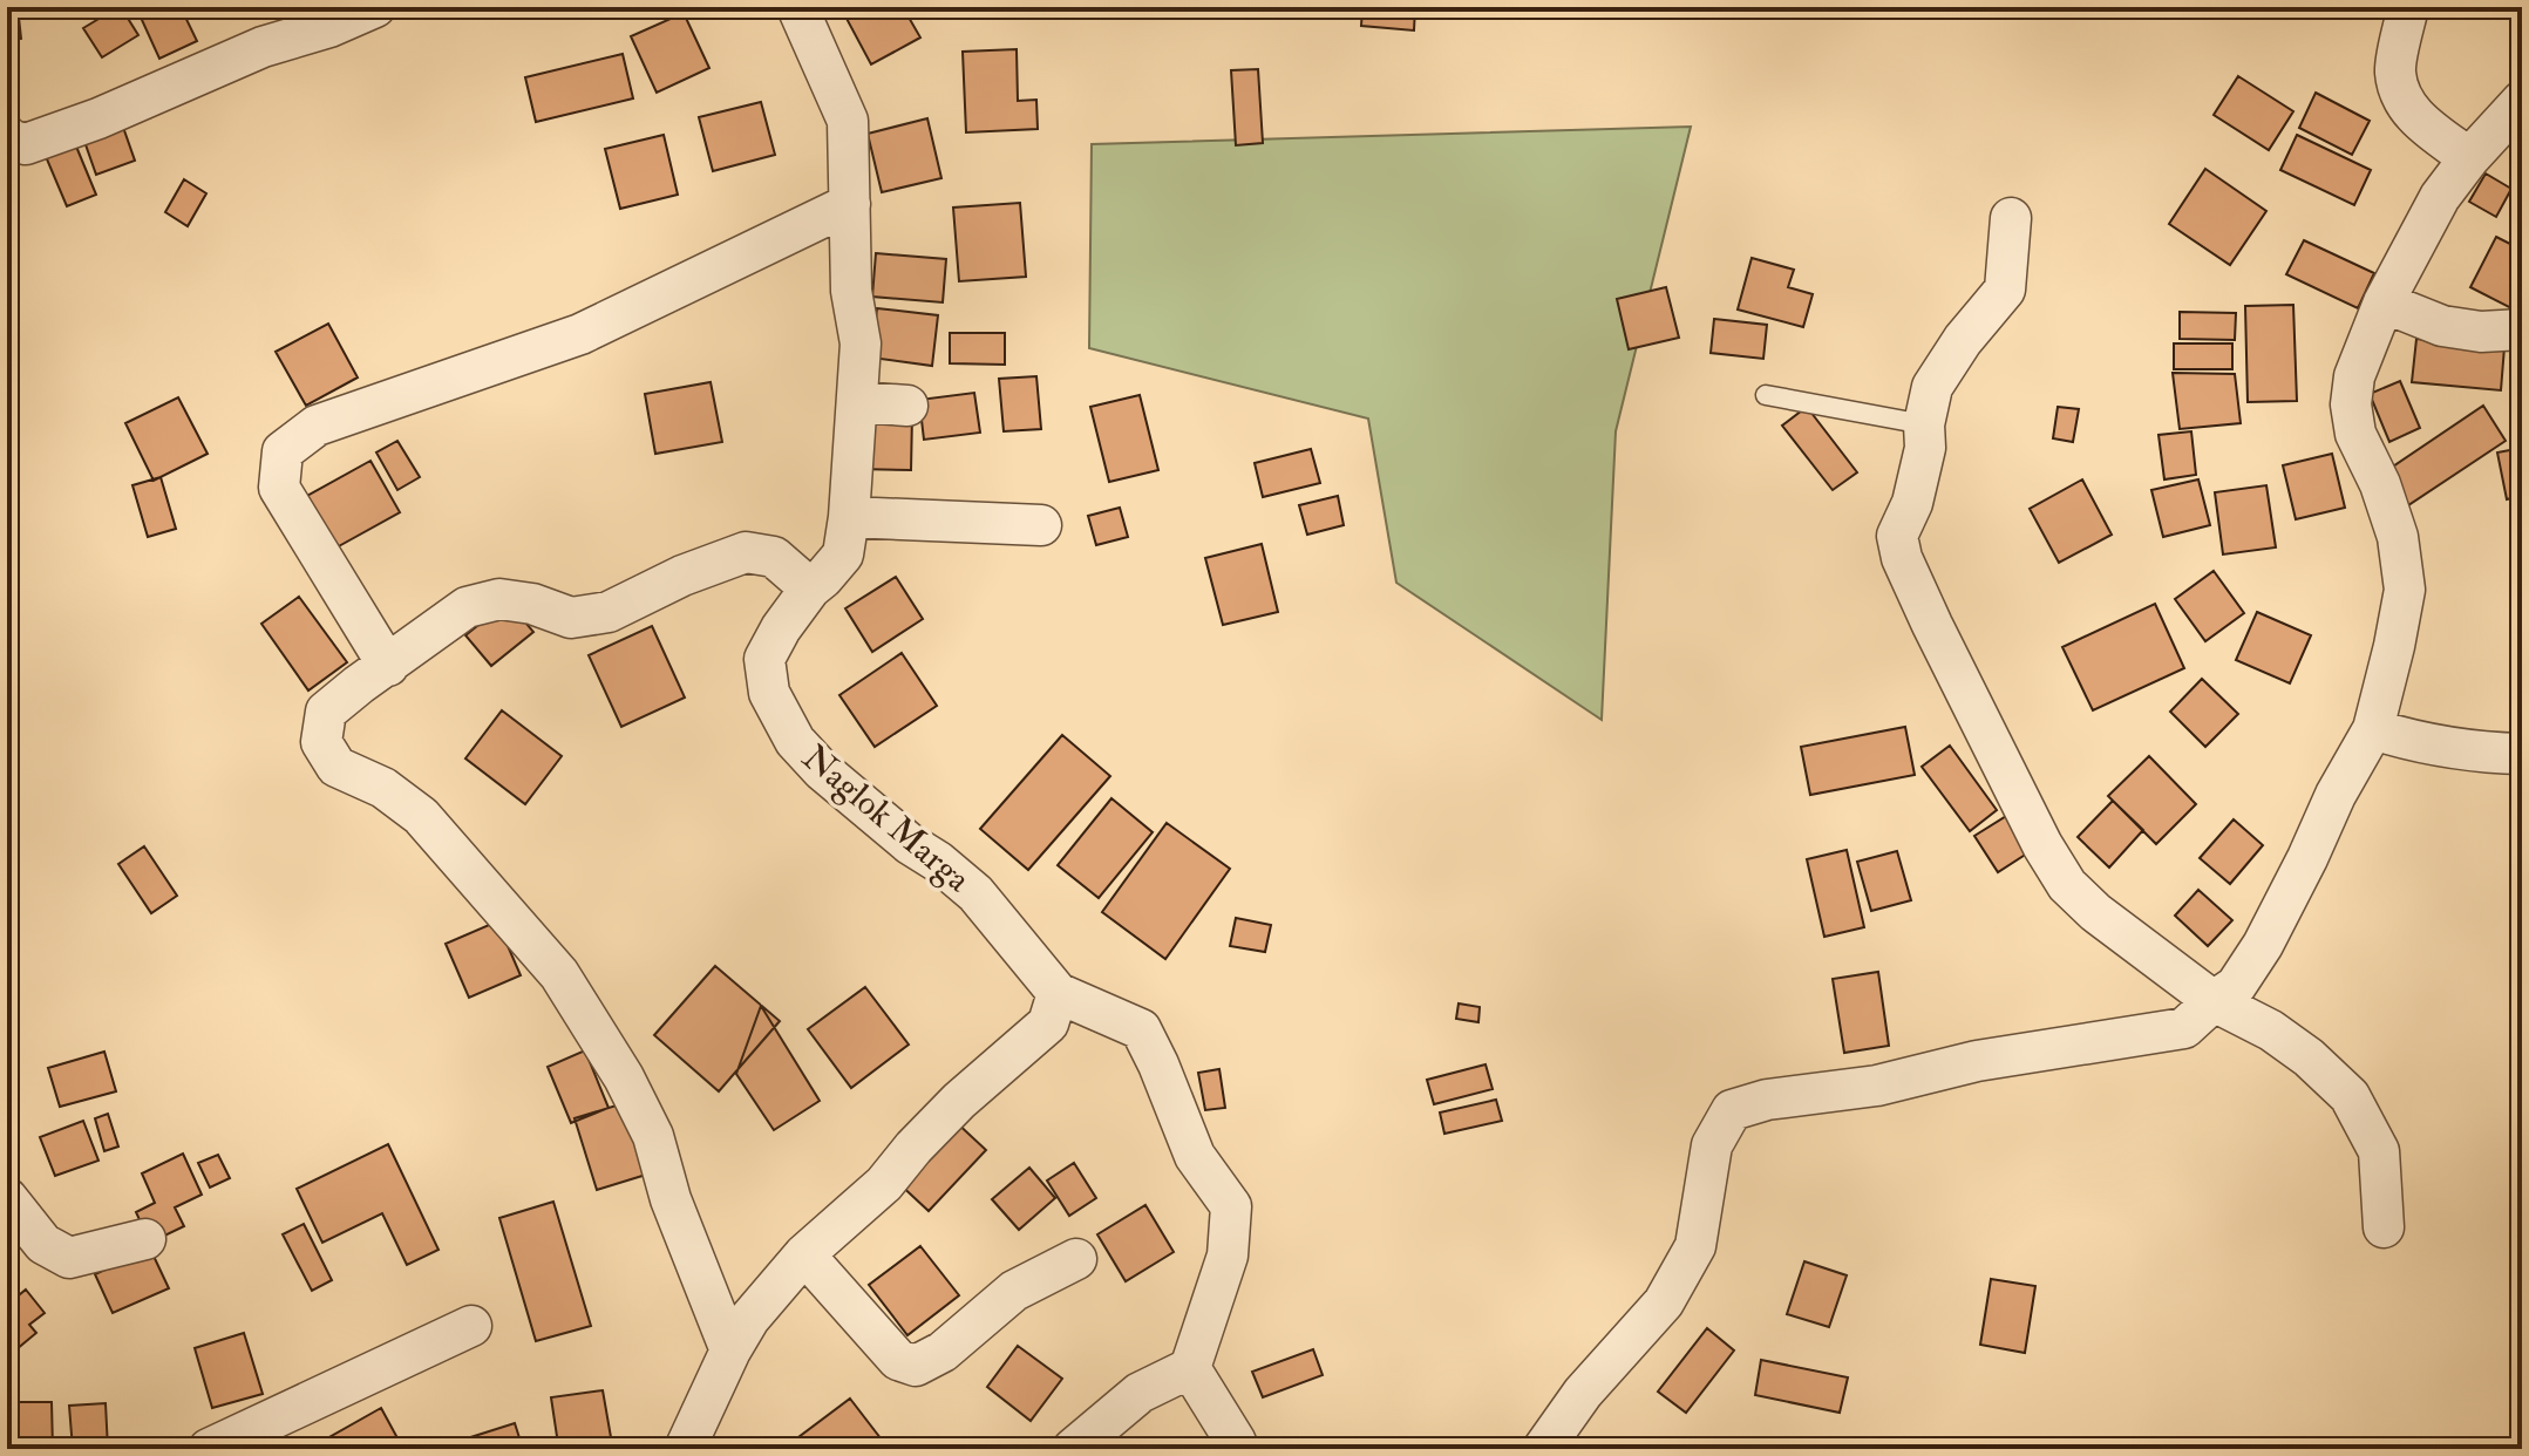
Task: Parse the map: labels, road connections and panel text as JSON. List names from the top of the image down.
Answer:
{
  "streets": {
    "street": ["Naglok Marga"]
  }
}
